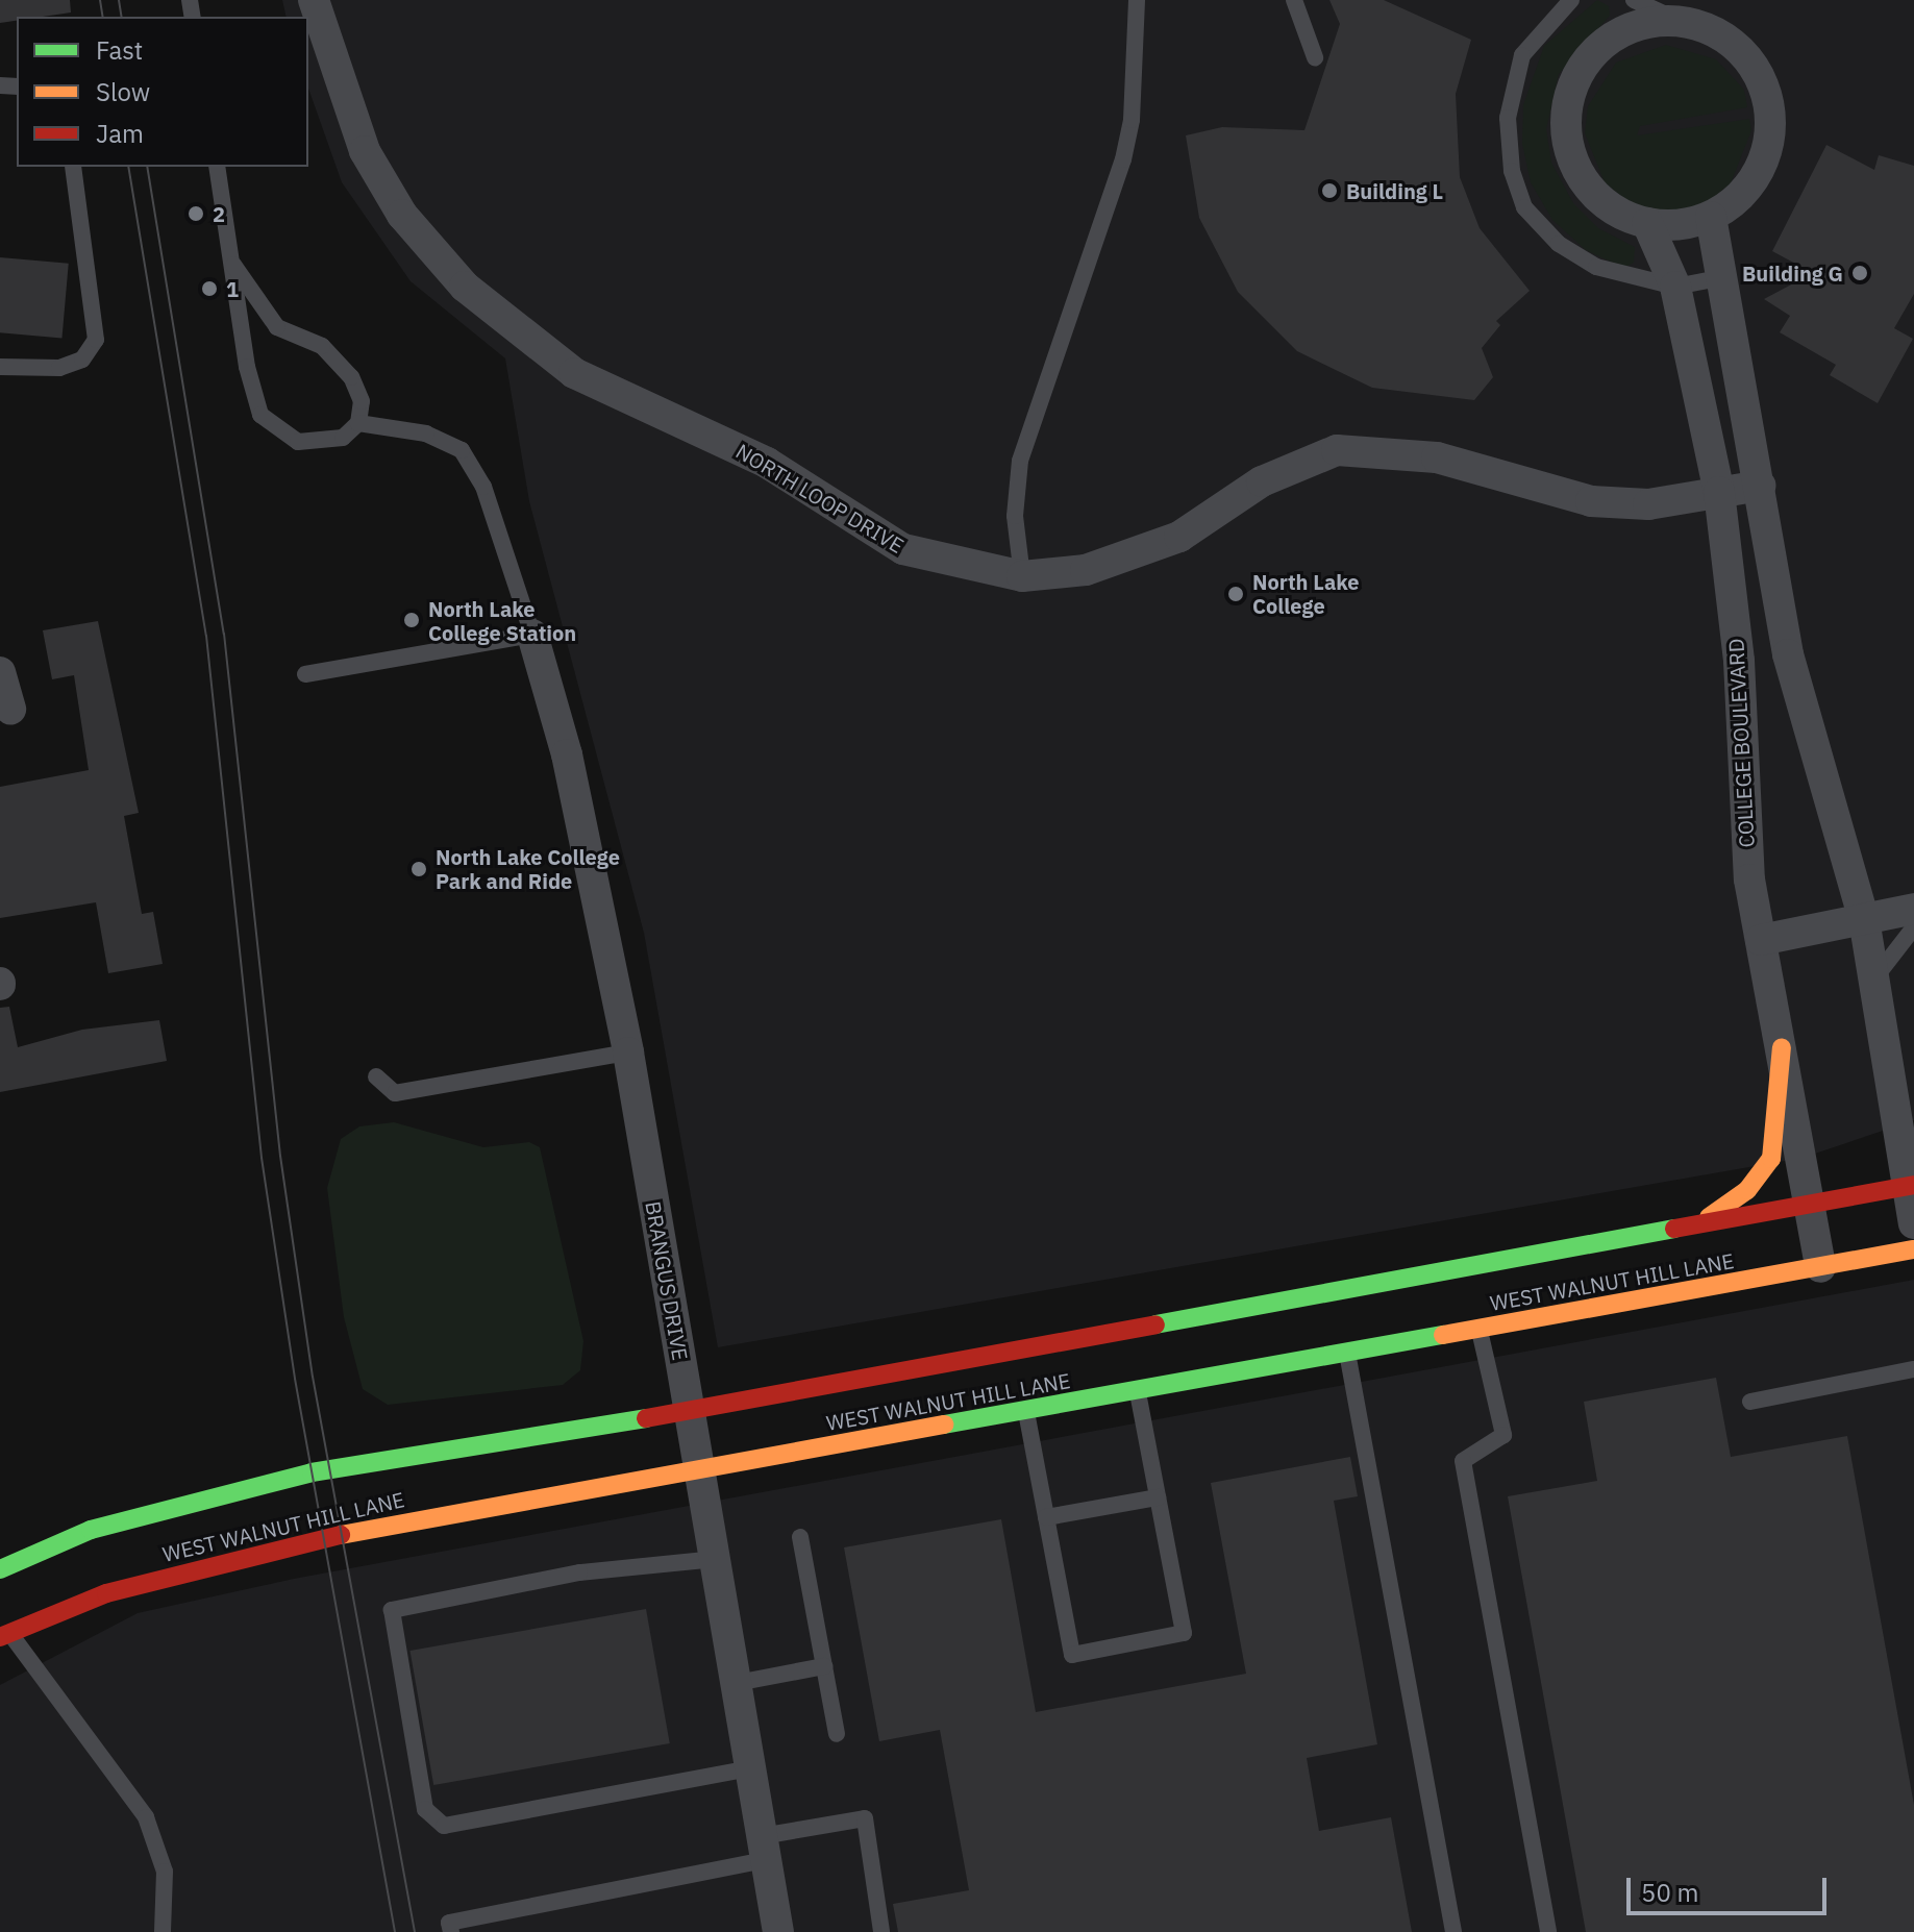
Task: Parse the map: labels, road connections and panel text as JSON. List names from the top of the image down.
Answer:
{
  "streets": {
    "main road": ["WEST WALNUT HILL LANE"],
    "street": ["NORTH LOOP DRIVE", "COLLEGE BOULEVARD", "BRANGUS DRIVE"]
  },
  "crossings": [
    ["NORTH LOOP DRIVE", "COLLEGE BOULEVARD"],
    ["COLLEGE BOULEVARD", "WEST WALNUT HILL LANE"],
    ["BRANGUS DRIVE", "WEST WALNUT HILL LANE"]
  ],
  "places": [
    "Building L",
    "2",
    "Building G",
    "1",
    "North Lake College",
    "North Lake College Station",
    "North Lake College Park and Ride"
  ],
  "legend": ["Fast", "Slow", "Jam"],
  "scale_bar": "50 m"
}
